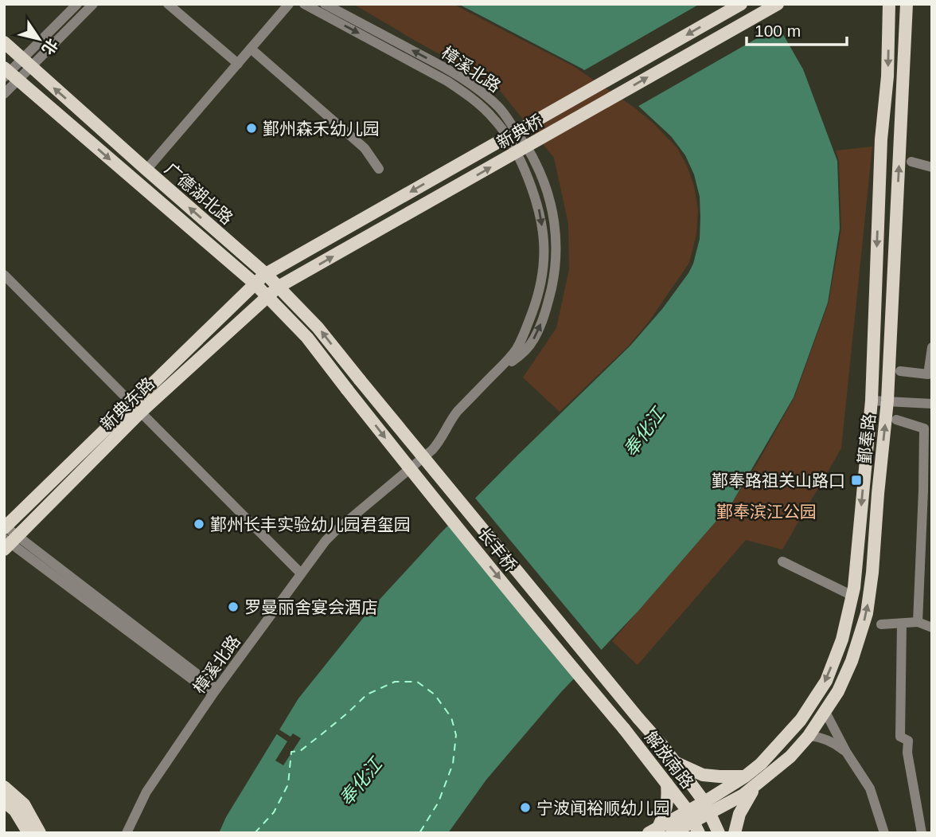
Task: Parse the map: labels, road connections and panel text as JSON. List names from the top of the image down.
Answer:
{
  "streets": {
    "main road": [
      "新典桥",
      "广德湖北路",
      "新典东路",
      "鄞奉路",
      "长丰桥",
      "解放南路"
    ],
    "street": ["樟溪北路"]
  },
  "crossings": [
    ["新典桥", "广德湖北路"],
    ["新典桥", "新典东路"],
    ["广德湖北路", "新典东路"],
    ["广德湖北路", "长丰桥"],
    ["鄞奉路", "长丰桥"],
    ["鄞奉路", "解放南路"],
    ["长丰桥", "解放南路"]
  ],
  "water": ["奉化江"],
  "parks": ["鄞奉滨江公园"],
  "places": {
    "other": [
      "鄞州森禾幼儿园",
      "鄞州长丰实验幼儿园君玺园",
      "罗曼丽舍宴会酒店",
      "宁波闻裕顺幼儿园"
    ],
    "transit": ["鄞奉路祖关山路口"]
  },
  "scale_bar": "100 m",
  "north": "bottom right"
}
